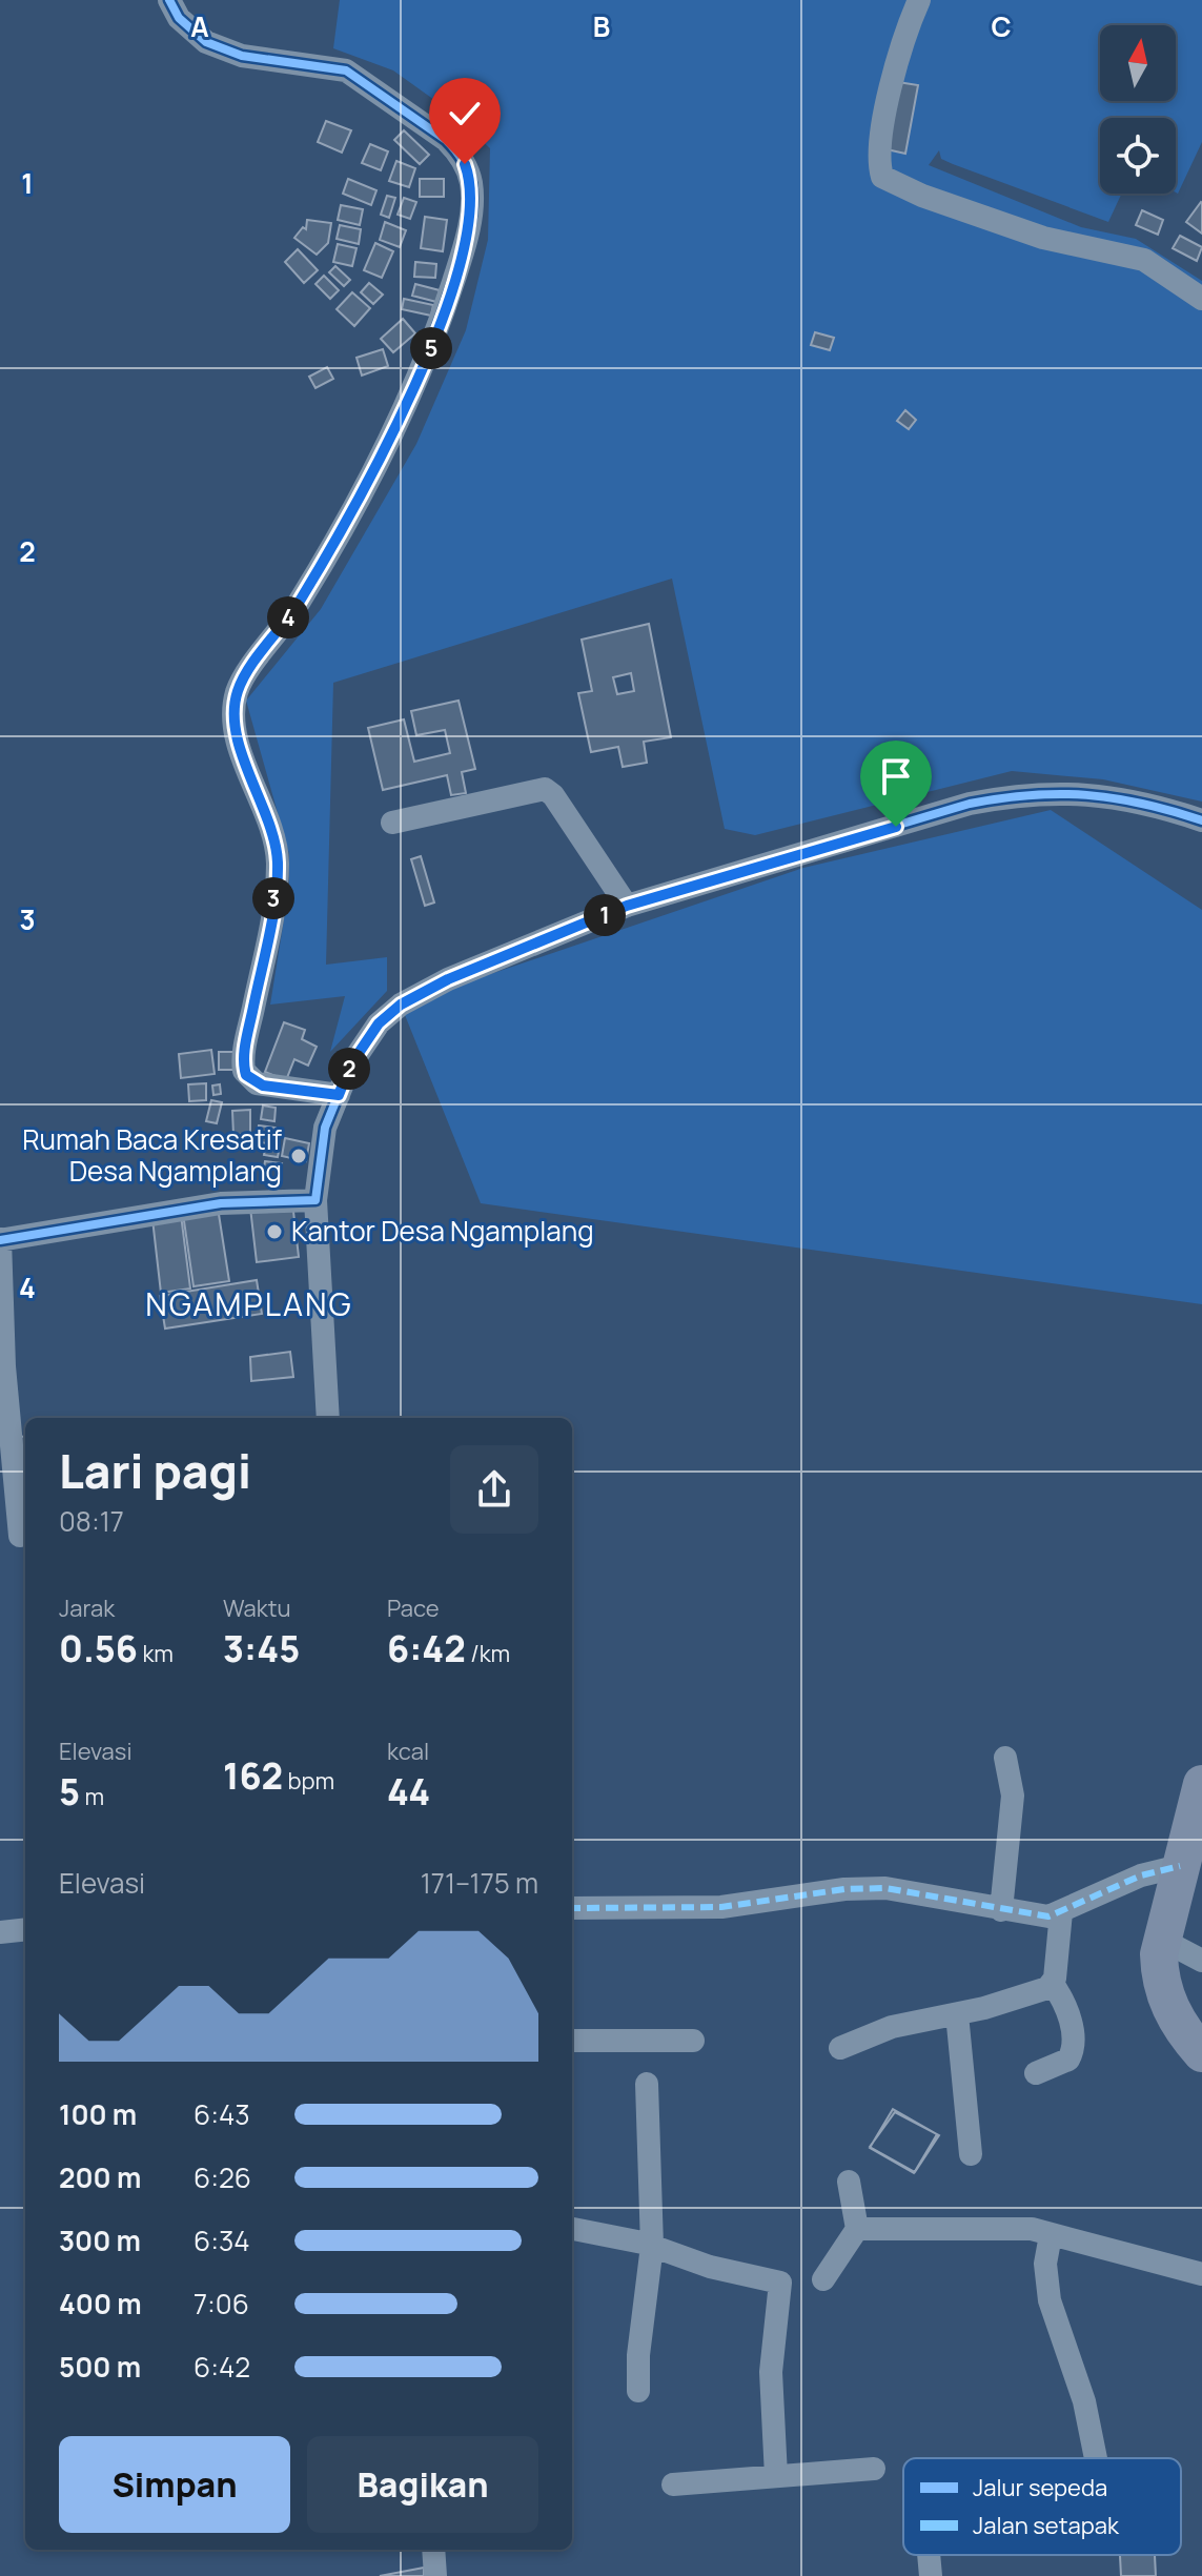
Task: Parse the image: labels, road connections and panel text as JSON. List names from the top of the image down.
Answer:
{
  "districts": ["NGAMPLANG"],
  "places": ["Rumah Baca Kresatif Desa Ngamplang", "Kantor Desa Ngamplang"],
  "legend": ["Jalur sepeda", "Jalan setapak"],
  "north": "top",
  "page": {
    "pins": [
      "5",
      "4",
      "3",
      "1",
      "2"
    ],
    "heading": ["Lari pagi", "08:17"],
    "stats": [
      ["Jarak", "0.56 km"],
      ["Waktu", "3:45"],
      ["Pace", "6:42 /km"],
      ["Elevasi", "5 m"],
      ["162 bpm"],
      ["kcal", "44"]
    ],
    "chart": ["Elevasi", "171–175 m"],
    "list": [
      {
        "name": "100 m",
        "note": "6:43"
      },
      {
        "name": "200 m",
        "note": "6:26"
      },
      {
        "name": "300 m",
        "note": "6:34"
      },
      {
        "name": "400 m",
        "note": "7:06"
      },
      {
        "name": "500 m",
        "note": "6:42"
      }
    ],
    "buttons": ["Simpan", "Bagikan"]
  },
  "grid": {
    "columns": ["A", "B", "C"],
    "rows": [
      "1",
      "2",
      "3",
      "4"
    ]
  }
}
